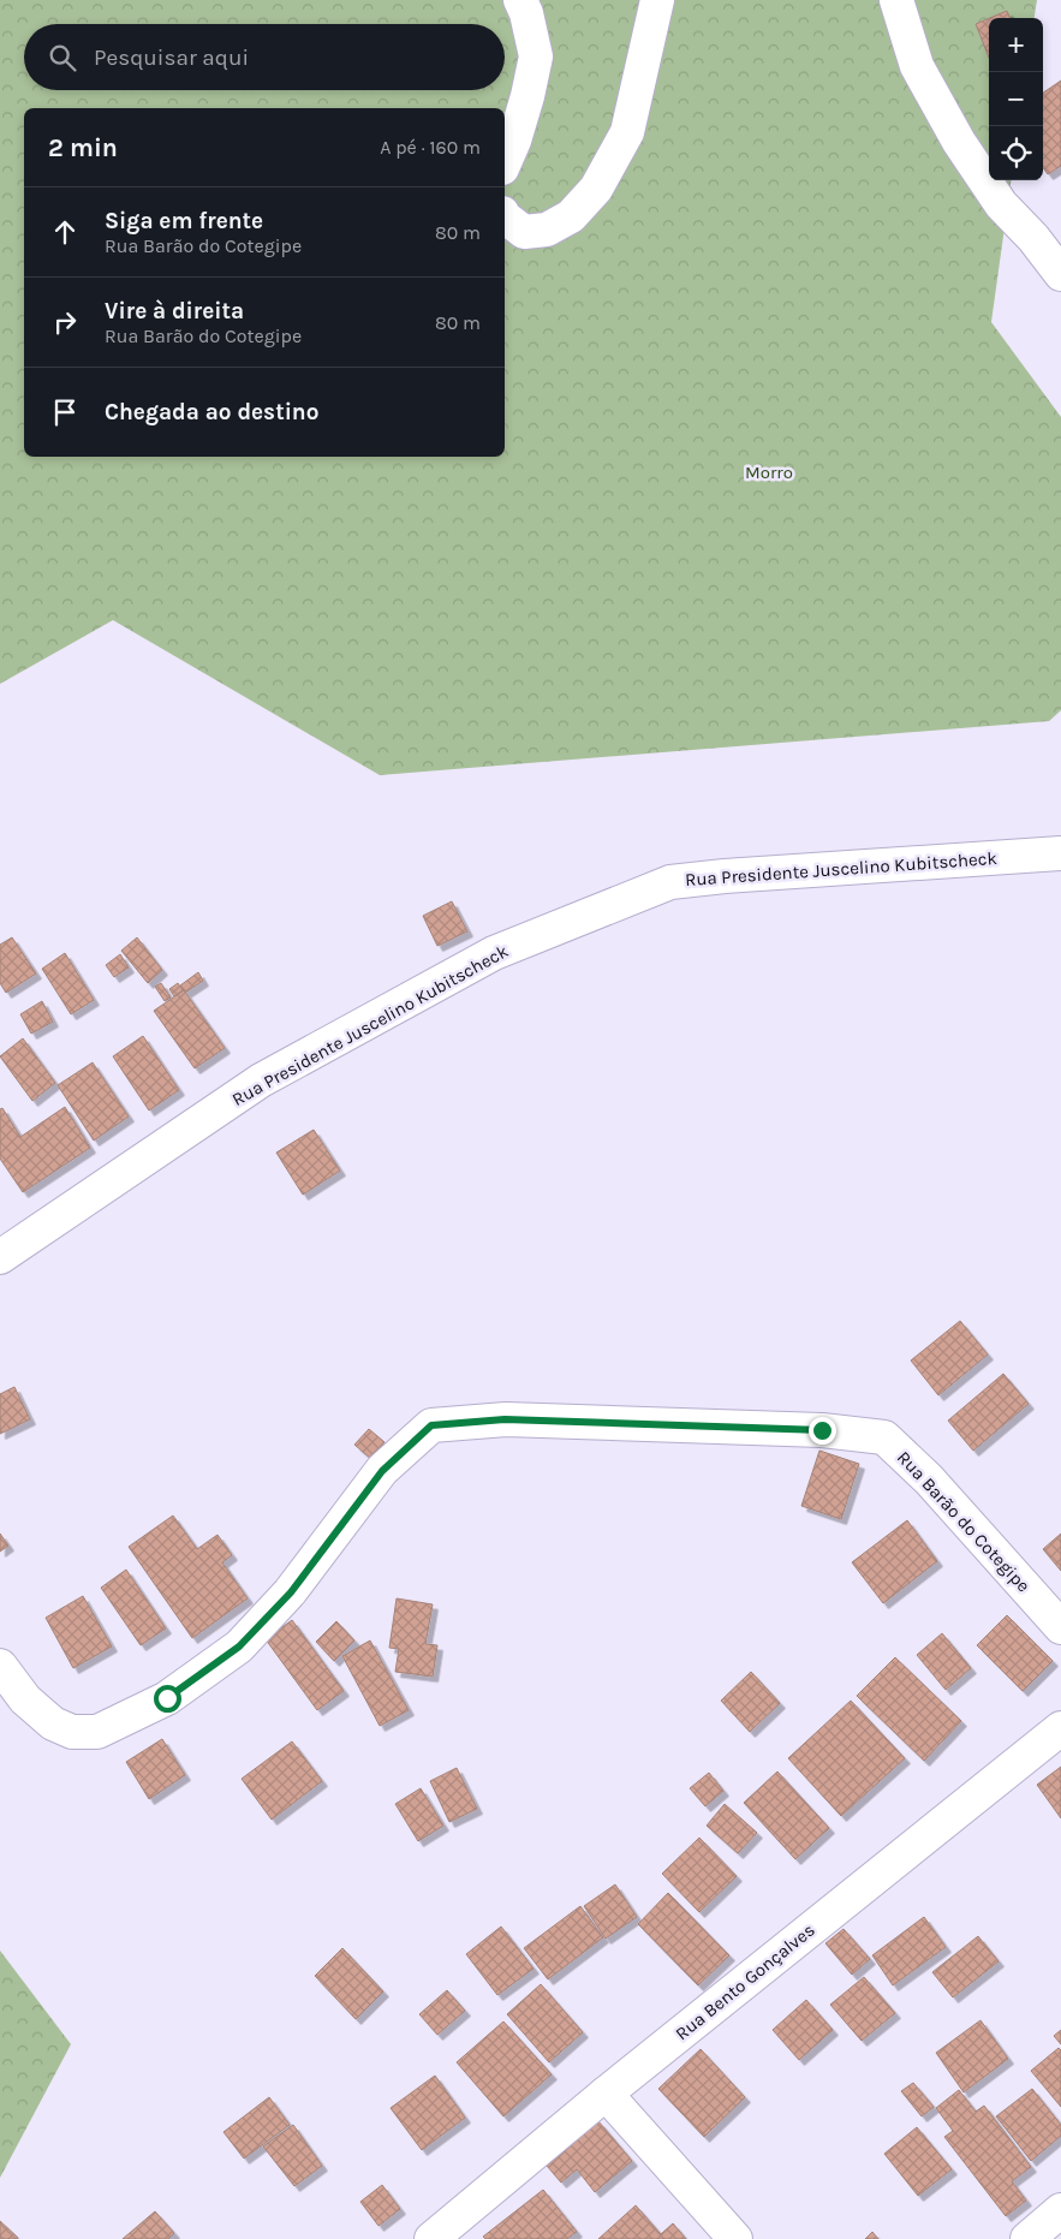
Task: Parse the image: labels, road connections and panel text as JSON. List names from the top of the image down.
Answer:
{
  "streets": {
    "street": ["Rua Presidente Juscelino Kubitscheck", "Rua Barão do Cotegipe", "Rua Bento Gonçalves"]
  },
  "parks": ["Morro"],
  "page": {
    "map_buttons": ["+", "−"],
    "search": "Pesquisar aqui",
    "heading": ["2 min", "A pé · 160 m"],
    "list": [
      ["Siga em frente", "Rua Barão do Cotegipe", "80 m"],
      ["Vire à direita", "Rua Barão do Cotegipe", "80 m"],
      "Chegada ao destino"
    ]
  }
}
